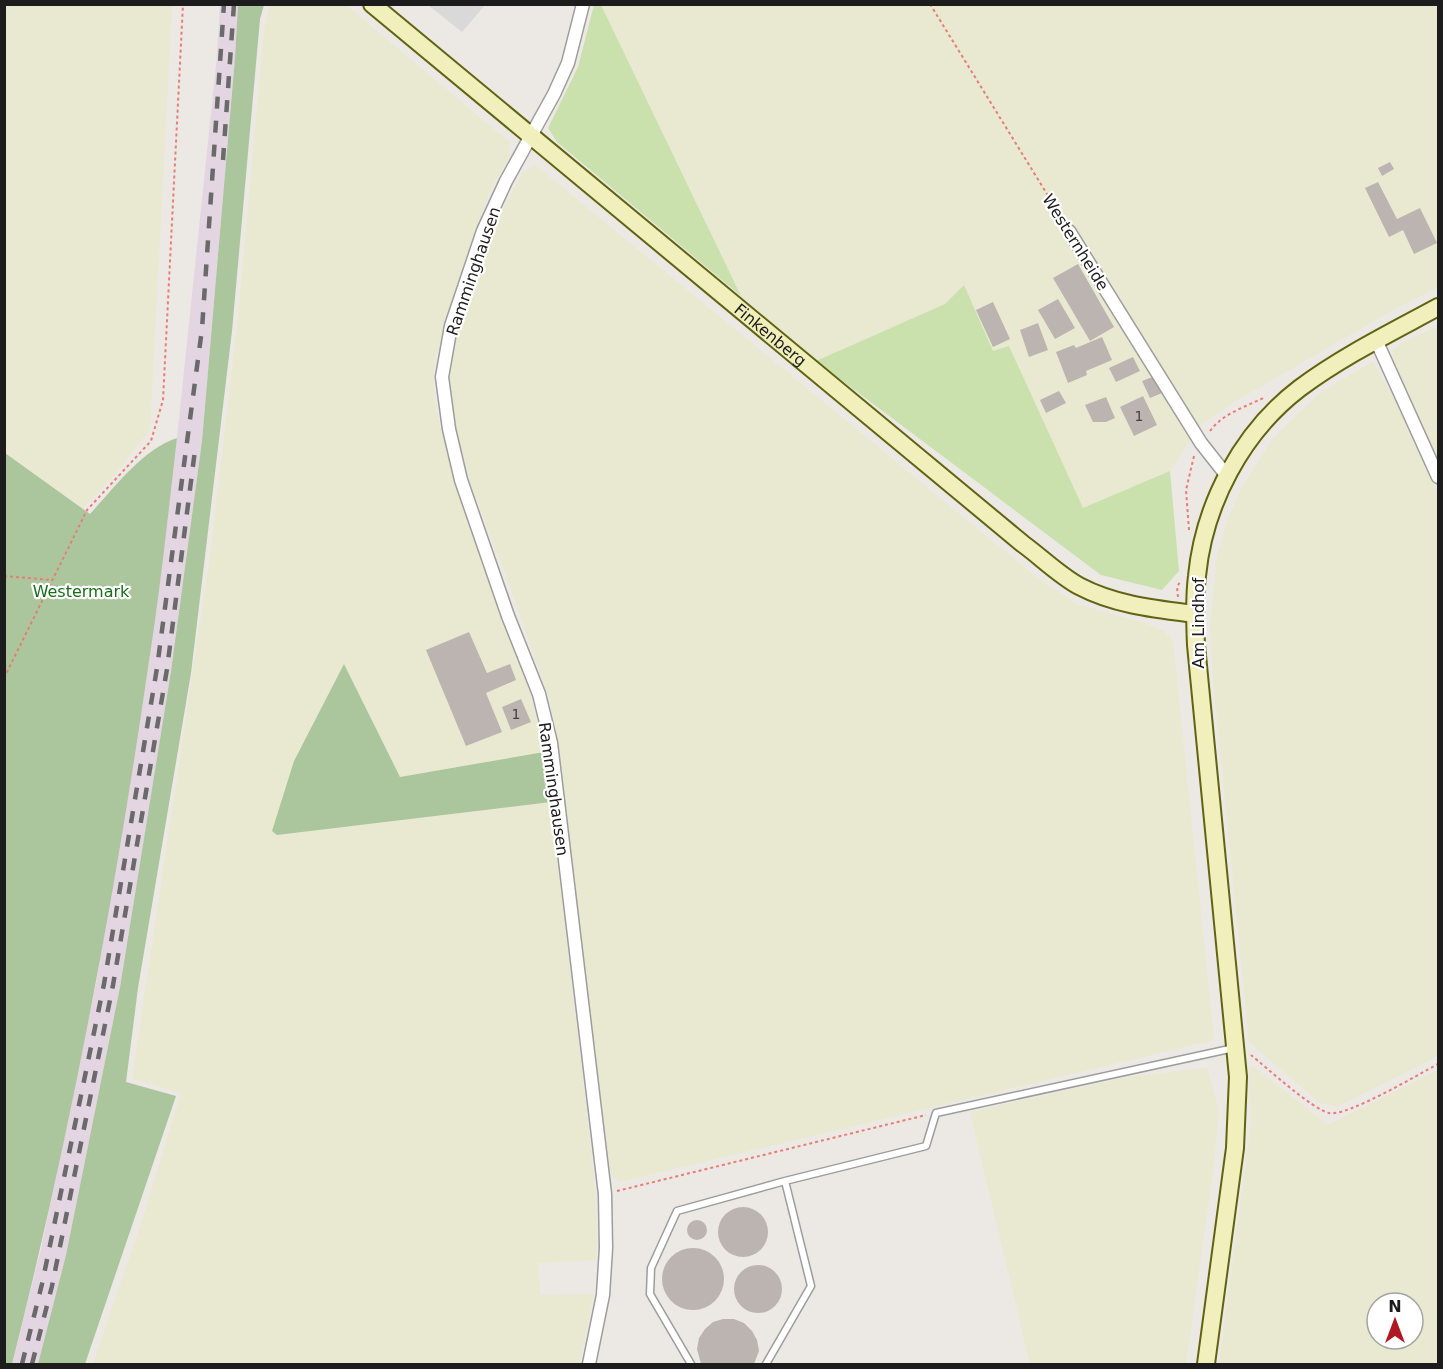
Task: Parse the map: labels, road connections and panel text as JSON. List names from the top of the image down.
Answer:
{
  "streets": {
    "street": [
      "Westernheide",
      "Ramminghausen",
      "Finkenberg",
      "Am Lindhof"
    ]
  },
  "crossings": [
    ["Westernheide", "Am Lindhof"],
    ["Ramminghausen", "Finkenberg"],
    ["Finkenberg", "Am Lindhof"]
  ],
  "parks": ["Westermark"],
  "house_numbers": ["1", "1"],
  "north": "top"
}
